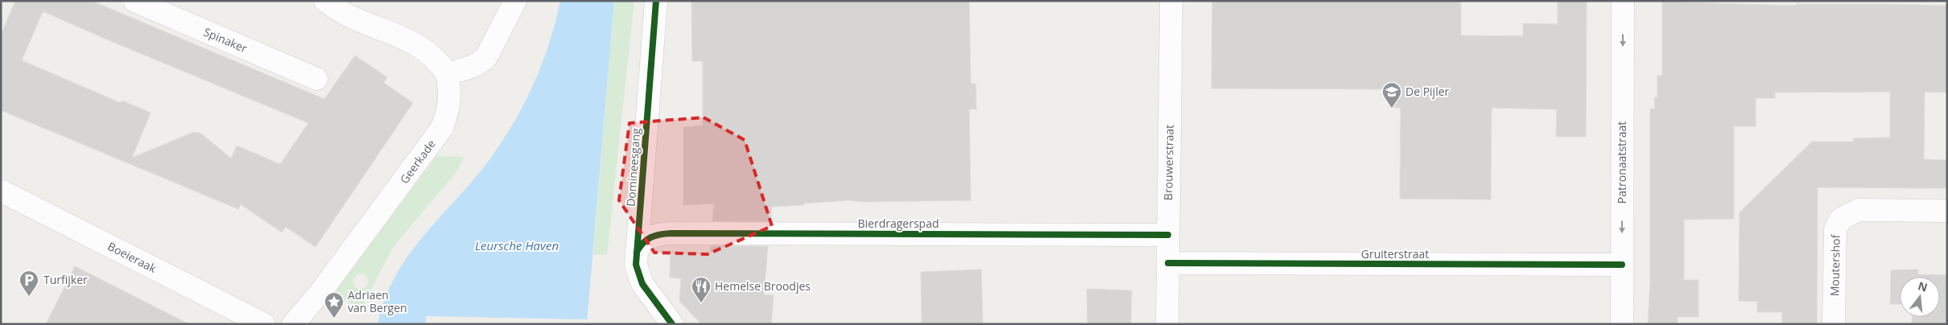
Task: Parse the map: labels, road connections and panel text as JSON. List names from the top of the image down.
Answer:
{
  "streets": {
    "street": [
      "Spinaker",
      "Geerkade",
      "Brouwerstraat",
      "Patronaatstraat",
      "Domineesgang",
      "Bierdragerspad",
      "Gruiterstraat",
      "Boeieraak",
      "Moutershof"
    ]
  },
  "crossings": [
    ["Brouwerstraat", "Bierdragerspad"],
    ["Brouwerstraat", "Gruiterstraat"],
    ["Patronaatstraat", "Gruiterstraat"],
    ["Domineesgang", "Bierdragerspad"]
  ],
  "one_way": ["Patronaatstraat"],
  "water": ["Leursche Haven"],
  "places": {
    "school or university": ["De Pijler"],
    "parking": ["Turfijker"],
    "restaurant": ["Hemelse Broodjes"],
    "place": ["Adriaen van Bergen"]
  },
  "north": "top"
}
